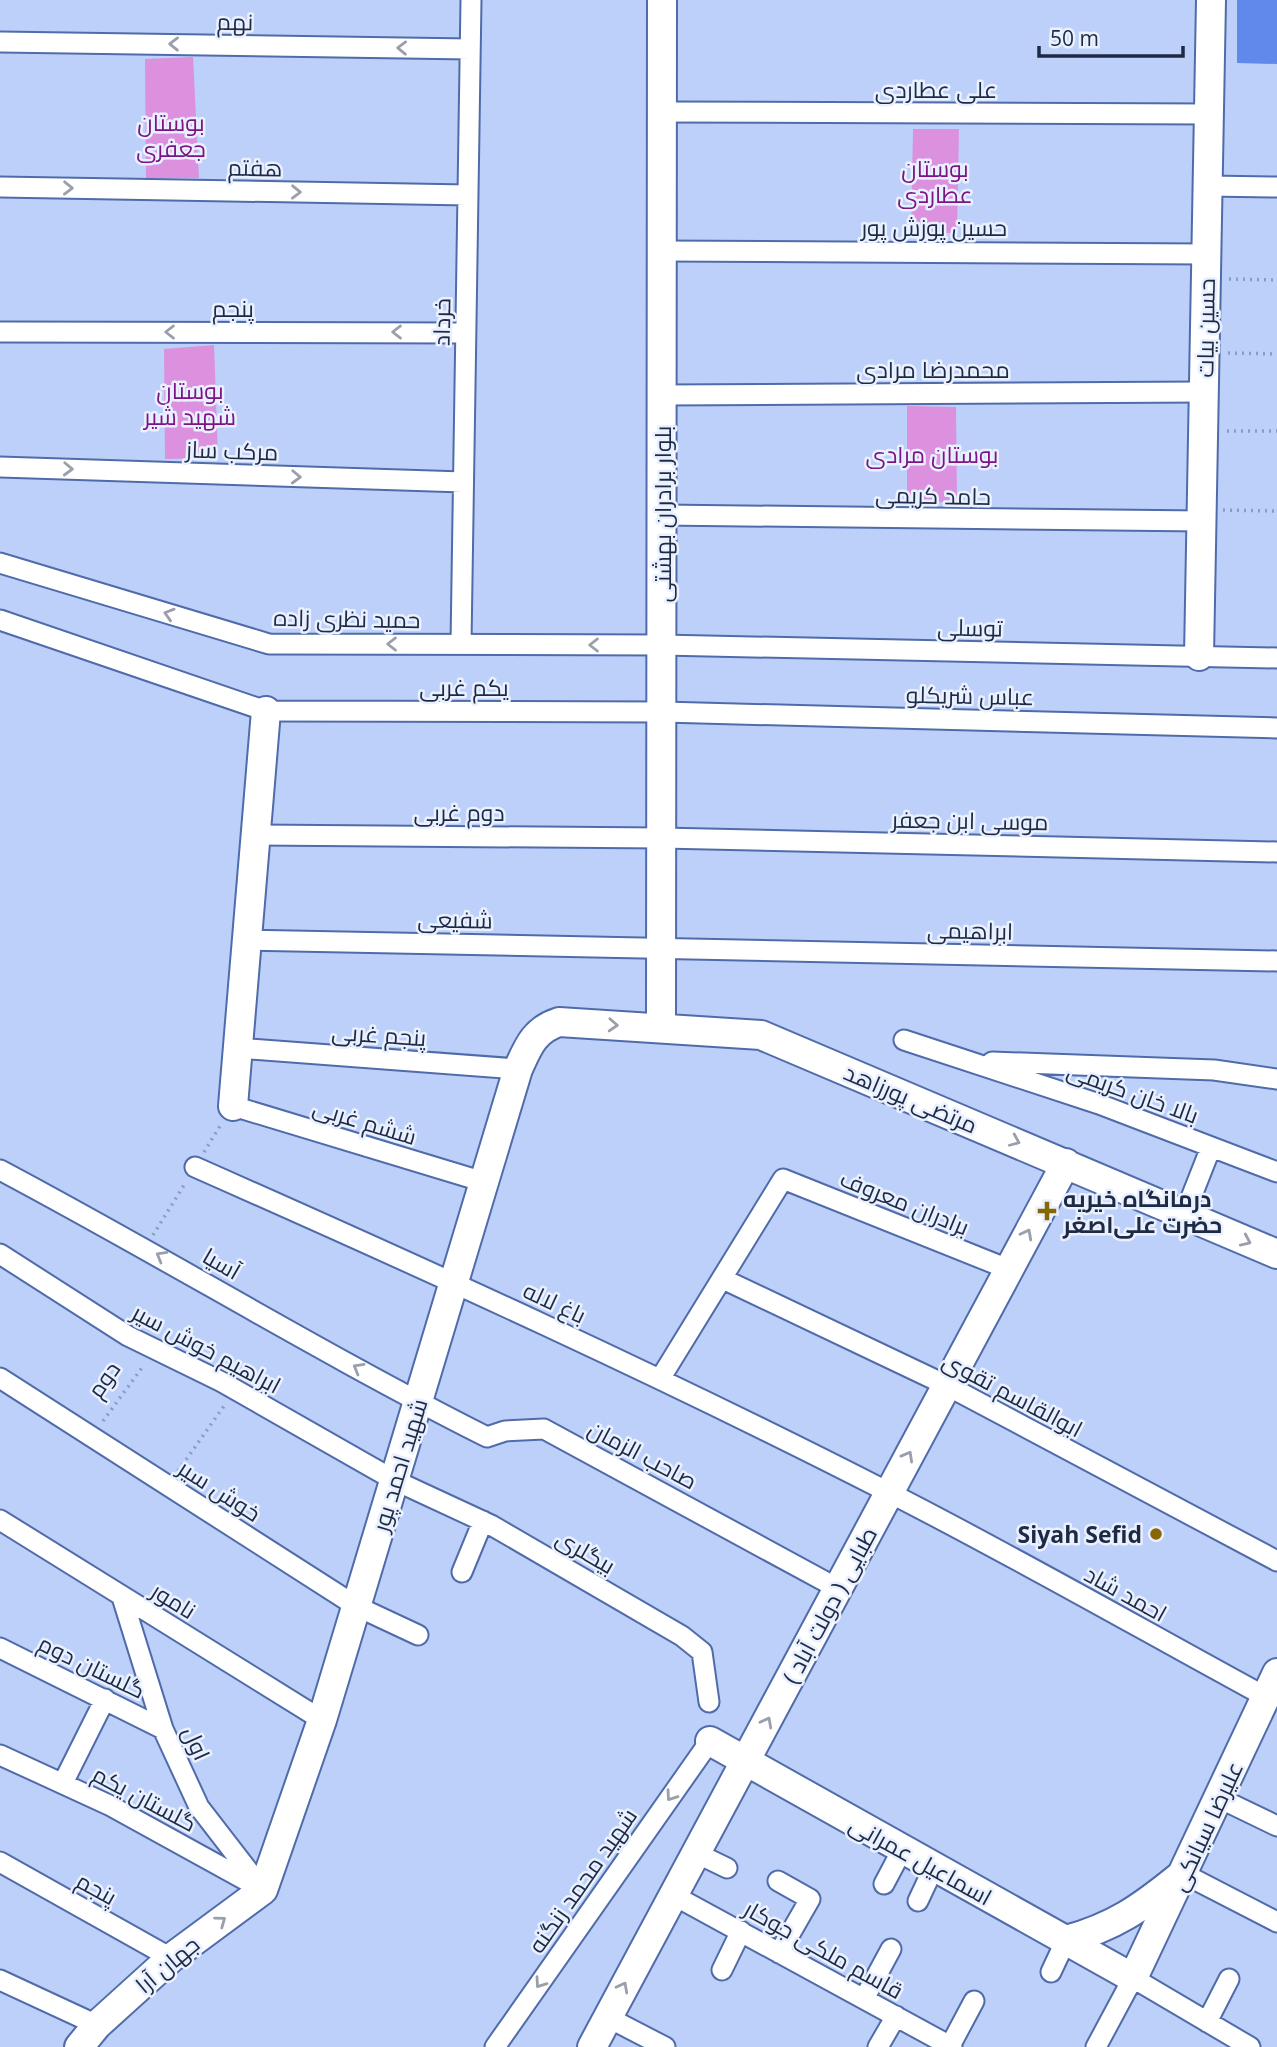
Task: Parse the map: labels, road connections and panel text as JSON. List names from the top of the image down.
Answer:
{
  "streets": {
    "street": [
      "نهم",
      "علی عطاردی",
      "هفتم",
      "حسین پوزش پور",
      "پنجم",
      "خرداد",
      "حسین بیات",
      "محمدرضا مرادی",
      "مرکب ساز",
      "حامد کریمی",
      "بلوار برادران بهشتی",
      "حمید نظری زاده",
      "توسلی",
      "یکم غربی",
      "عباس شریکلو",
      "دوم غربی",
      "موسی ابن جعفر",
      "شفیعی",
      "ابراهیمی",
      "پنجم غربی",
      "بالا خان کریمی",
      "مرتضی پورزاهد",
      "ششم غربی",
      "برادران معروف",
      "آسیا",
      "باغ لاله",
      "ابراهیم خوش سیر",
      "ابوالقاسم تقوی",
      "صاحب الزمان",
      "شهید احمد پور",
      "خوش سیر",
      "بیگلری",
      "احمد شاد",
      "نامور",
      "طبایی ( دولت آباد )",
      "گلستان دوم",
      "اول",
      "گلستان یکم",
      "علیرضا سیانکی",
      "اسماعیل عمرانی",
      "شهید محمد زنگنه",
      "قاسم ملکی جوکار",
      "جهان آرا"
    ],
    "path": ["دوم"]
  },
  "crossings": [
    ["نهم", "خرداد"],
    ["علی عطاردی", "حسین بیات"],
    ["علی عطاردی", "بلوار برادران بهشتی"],
    ["هفتم", "خرداد"],
    ["حسین پوزش پور", "حسین بیات"],
    ["حسین پوزش پور", "بلوار برادران بهشتی"],
    ["پنجم", "خرداد"],
    ["پنجم", "جهان آرا"],
    ["خرداد", "مرکب ساز"],
    ["خرداد", "حمید نظری زاده"],
    ["حسین بیات", "محمدرضا مرادی"],
    ["حسین بیات", "حامد کریمی"],
    ["حسین بیات", "توسلی"],
    ["محمدرضا مرادی", "بلوار برادران بهشتی"],
    ["حامد کریمی", "بلوار برادران بهشتی"],
    ["بلوار برادران بهشتی", "حمید نظری زاده"],
    ["بلوار برادران بهشتی", "توسلی"],
    ["بلوار برادران بهشتی", "یکم غربی"],
    ["بلوار برادران بهشتی", "عباس شریکلو"],
    ["بلوار برادران بهشتی", "دوم غربی"],
    ["بلوار برادران بهشتی", "موسی ابن جعفر"],
    ["بلوار برادران بهشتی", "شفیعی"],
    ["بلوار برادران بهشتی", "ابراهیمی"],
    ["بلوار برادران بهشتی", "مرتضی پورزاهد"],
    ["حمید نظری زاده", "توسلی"],
    ["یکم غربی", "عباس شریکلو"],
    ["دوم غربی", "موسی ابن جعفر"],
    ["شفیعی", "ابراهیمی"],
    ["پنجم غربی", "شهید احمد پور"],
    ["مرتضی پورزاهد", "شهید احمد پور"],
    ["مرتضی پورزاهد", "طبایی ( دولت آباد )"],
    ["ششم غربی", "شهید احمد پور"],
    ["برادران معروف", "ابوالقاسم تقوی"],
    ["برادران معروف", "طبایی ( دولت آباد )"],
    ["آسیا", "صاحب الزمان"],
    ["آسیا", "شهید احمد پور"],
    ["باغ لاله", "شهید احمد پور"],
    ["باغ لاله", "احمد شاد"],
    ["باغ لاله", "طبایی ( دولت آباد )"],
    ["ابراهیم خوش سیر", "دوم"],
    ["ابراهیم خوش سیر", "شهید احمد پور"],
    ["ابراهیم خوش سیر", "بیگلری"],
    ["دوم", "خوش سیر"],
    ["ابوالقاسم تقوی", "طبایی ( دولت آباد )"],
    ["صاحب الزمان", "شهید احمد پور"],
    ["صاحب الزمان", "طبایی ( دولت آباد )"],
    ["شهید احمد پور", "خوش سیر"],
    ["شهید احمد پور", "بیگلری"],
    ["شهید احمد پور", "نامور"],
    ["شهید احمد پور", "اول"],
    ["شهید احمد پور", "گلستان یکم"],
    ["شهید احمد پور", "جهان آرا"],
    ["احمد شاد", "طبایی ( دولت آباد )"],
    ["احمد شاد", "علیرضا سیانکی"],
    ["نامور", "اول"],
    ["طبایی ( دولت آباد )", "اسماعیل عمرانی"],
    ["طبایی ( دولت آباد )", "قاسم ملکی جوکار"],
    ["گلستان دوم", "اول"],
    ["اول", "گلستان یکم"],
    ["اول", "جهان آرا"],
    ["گلستان یکم", "جهان آرا"],
    ["علیرضا سیانکی", "اسماعیل عمرانی"],
    ["اسماعیل عمرانی", "شهید محمد زنگنه"]
  ],
  "one_way": [
    "نهم",
    "هفتم",
    "پنجم",
    "مرکب ساز",
    "حمید نظری زاده",
    "مرتضی پورزاهد",
    "آسیا",
    "طبایی ( دولت آباد )",
    "شهید محمد زنگنه",
    "جهان آرا"
  ],
  "parks": [
    "بوستان جعفری",
    "بوستان عطاردی",
    "بوستان شهید شیر",
    "بوستان مرادی"
  ],
  "places": {
    "health": ["درمانگاه خیریه حضرت علی‌اصغر"],
    "other": ["Siyah Sefid"]
  },
  "scale_bar": "50 m"
}
